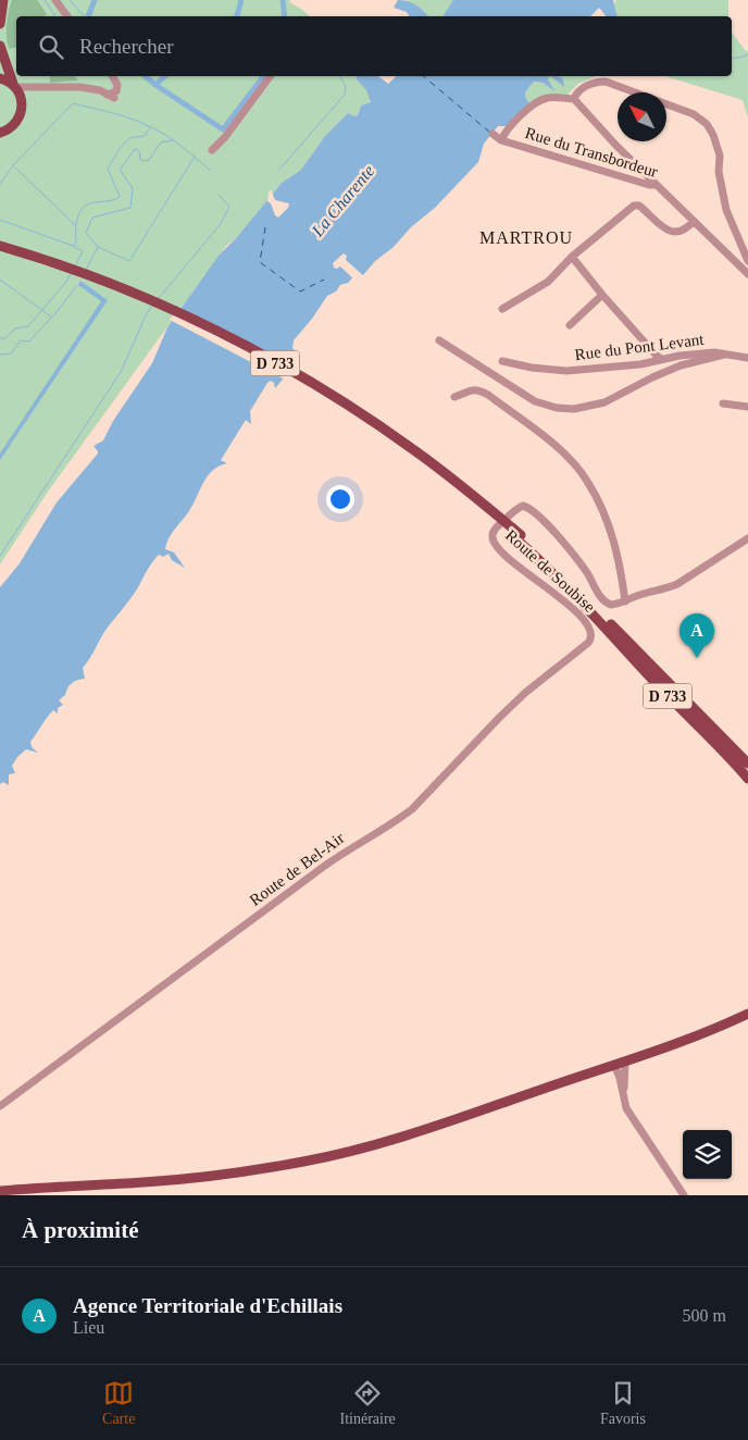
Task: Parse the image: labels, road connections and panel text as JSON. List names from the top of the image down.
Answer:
{
  "streets": {
    "main road": ["D 733"],
    "street": [
      "Rue du Transbordeur",
      "Rue du Pont Levant",
      "Route de Soubise",
      "Route de Bel-Air"
    ]
  },
  "crossings": [
    ["Route de Soubise", "Route de Bel-Air"]
  ],
  "districts": ["MARTROU"],
  "water": ["La Charente"],
  "north": "top left",
  "page": {
    "search": "Rechercher",
    "pins": "A",
    "heading": "À proximité",
    "list": [
      {
        "mark": "A",
        "name": "Agence Territoriale d'Echillais",
        "note": "Lieu",
        "value": "500 m"
      }
    ],
    "nav": ["Carte", "Itinéraire", "Favoris"]
  }
}
